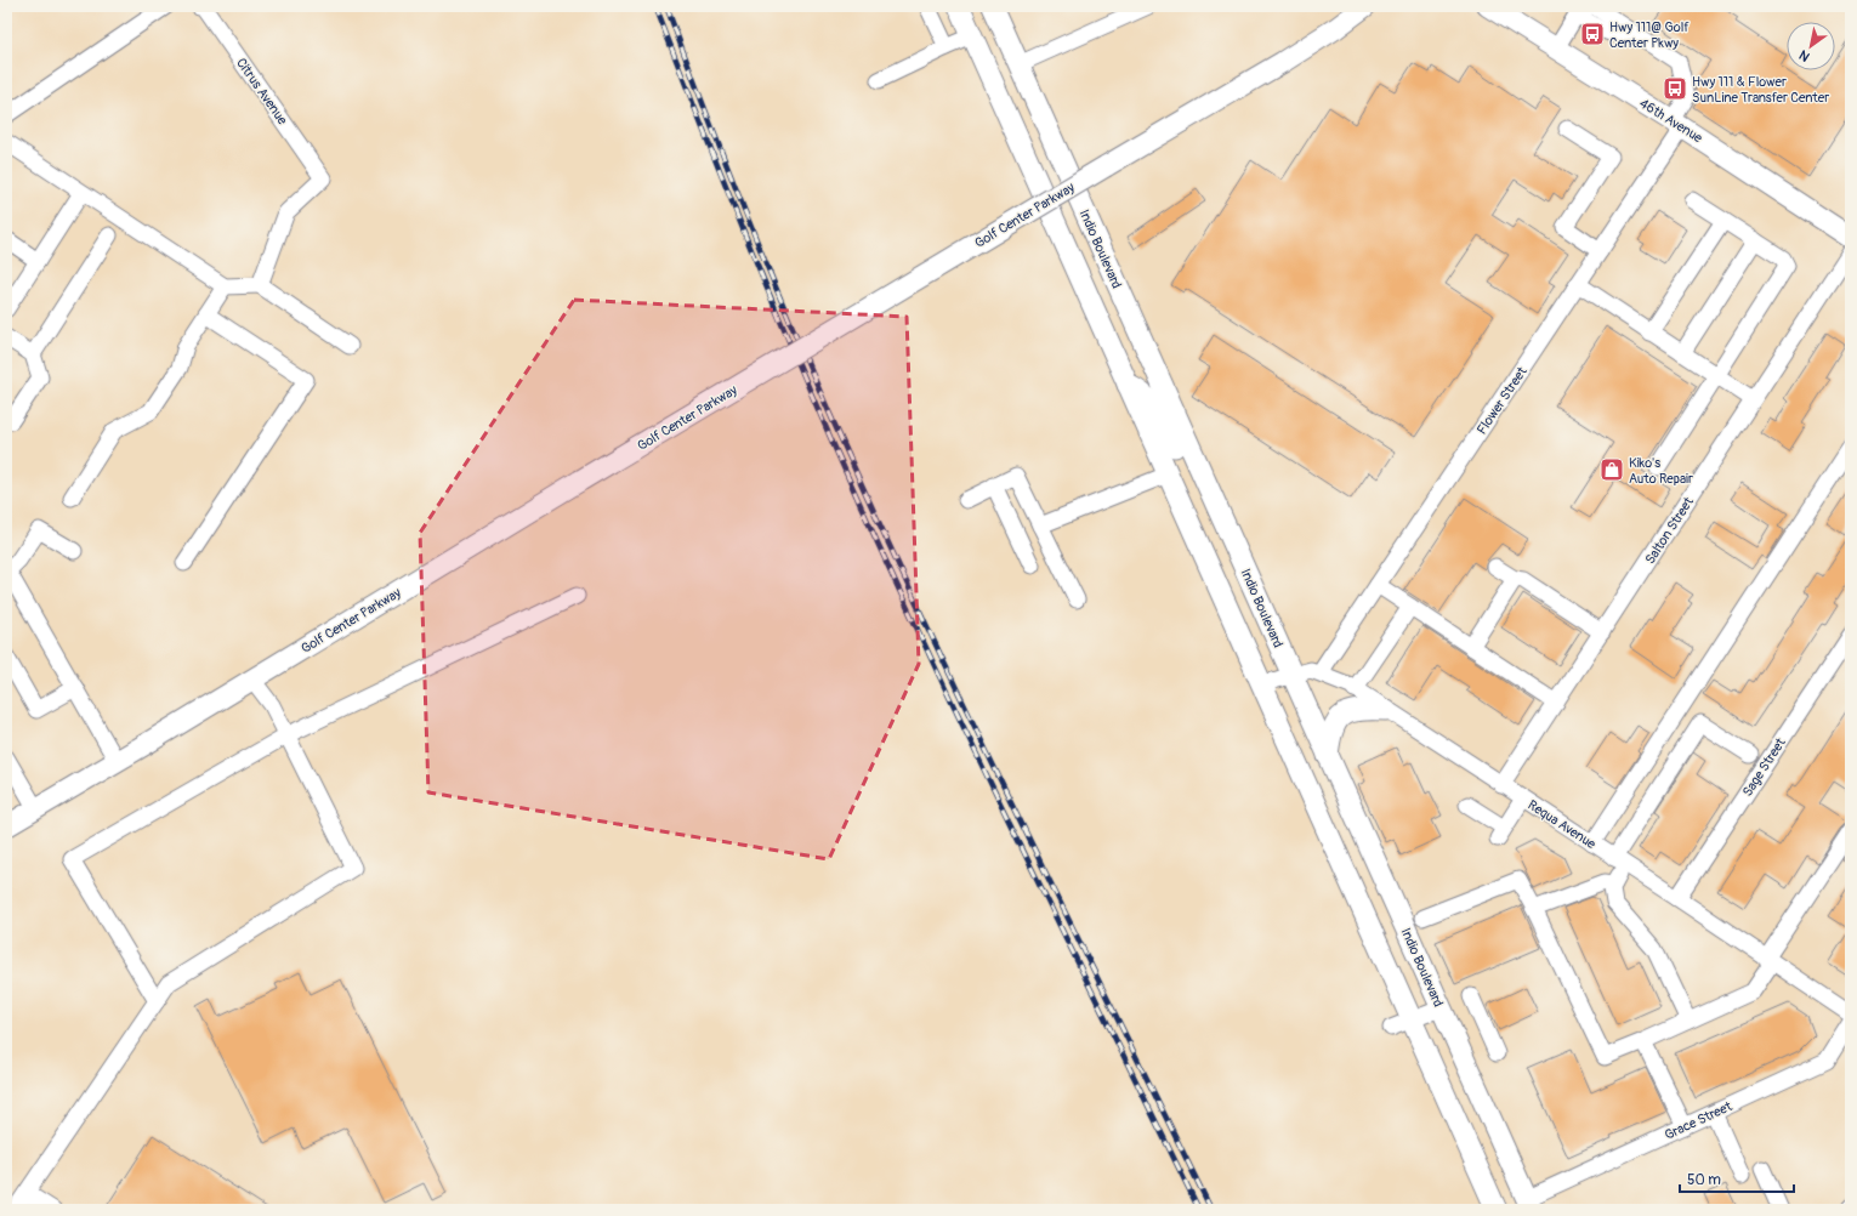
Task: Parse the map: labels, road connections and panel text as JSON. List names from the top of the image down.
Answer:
{
  "streets": {
    "main road": ["46th Avenue", "Golf Center Parkway", "Indio Boulevard"],
    "street": [
      "Citrus Avenue",
      "Flower Street",
      "Salton Street",
      "Sage Street",
      "Requa Avenue",
      "Grace Street"
    ]
  },
  "crossings": [
    ["46th Avenue", "Flower Street"],
    ["Indio Boulevard", "Requa Avenue"],
    ["Indio Boulevard", "Grace Street"],
    ["Flower Street", "Requa Avenue"],
    ["Salton Street", "Requa Avenue"],
    ["Sage Street", "Requa Avenue"]
  ],
  "places": {
    "bus stop": ["Hwy 111@ Golf Center Pkwy", "Hwy 111 & Flower SunLine Transfer Center"],
    "shop": ["Kiko's Auto Repair"]
  },
  "scale_bar": "50 m",
  "north": "bottom left"
}
